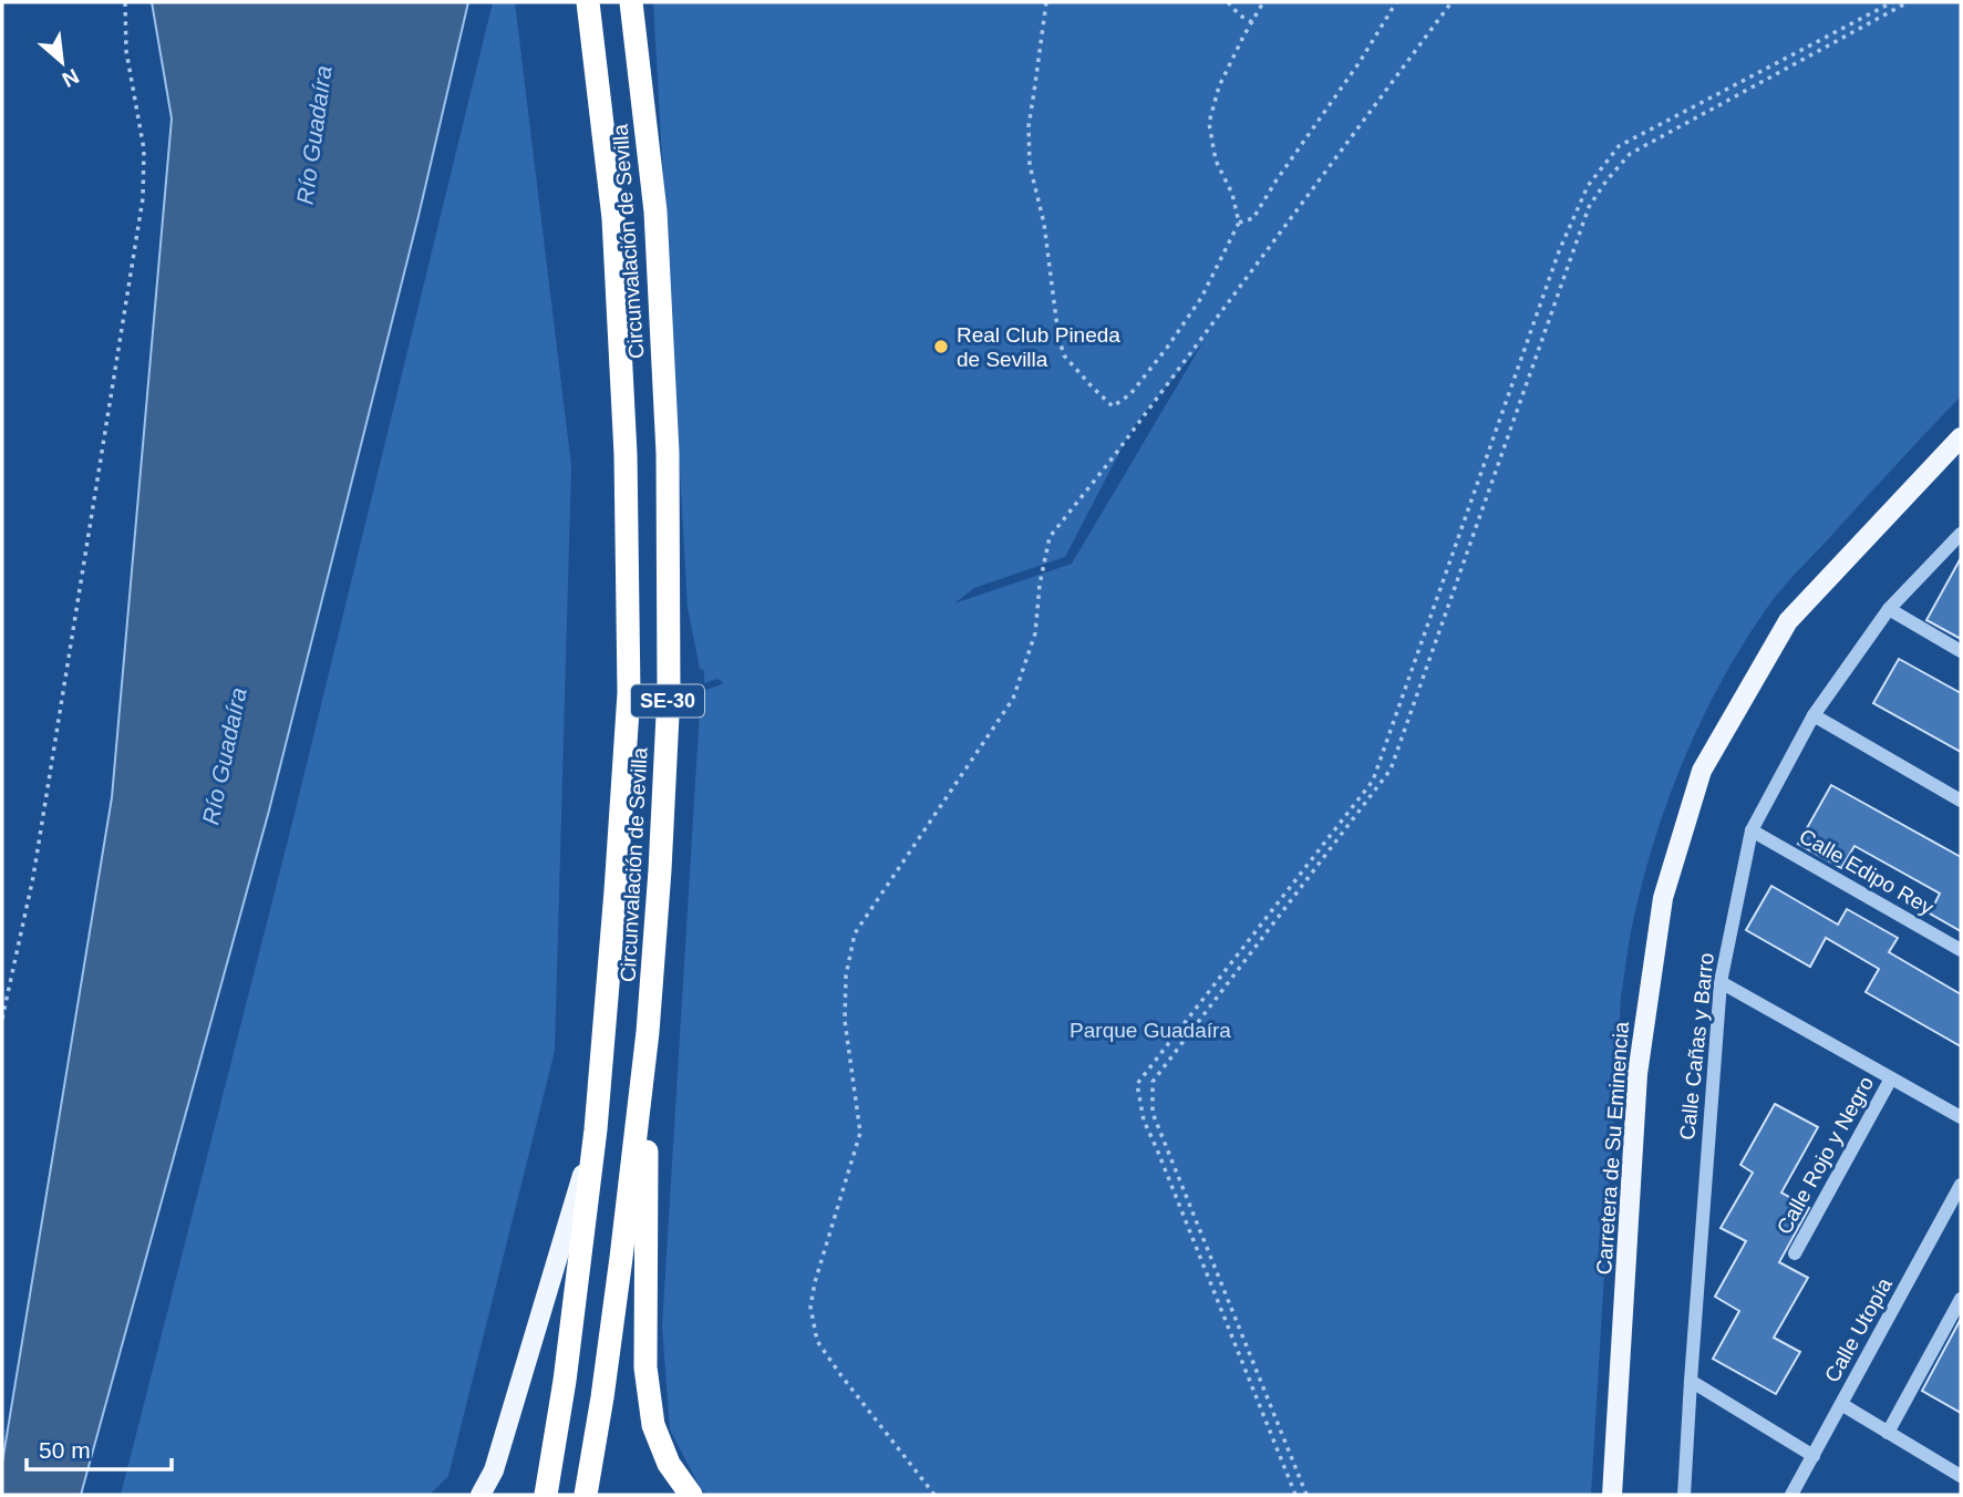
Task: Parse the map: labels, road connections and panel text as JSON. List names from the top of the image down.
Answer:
{
  "streets": {
    "highway": ["Circunvalación de Sevilla", "SE-30"],
    "main road": ["Carretera de Su Eminencia"],
    "street": [
      "Calle Edipo Rey",
      "Calle Cañas y Barro",
      "Calle Rojo y Negro",
      "Calle Utopía"
    ]
  },
  "crossings": [
    ["Calle Edipo Rey", "Calle Cañas y Barro"]
  ],
  "water": ["Río Guadaíra"],
  "parks": ["Parque Guadaíra"],
  "places": ["Real Club Pineda de Sevilla"],
  "scale_bar": "50 m",
  "north": "bottom right"
}
